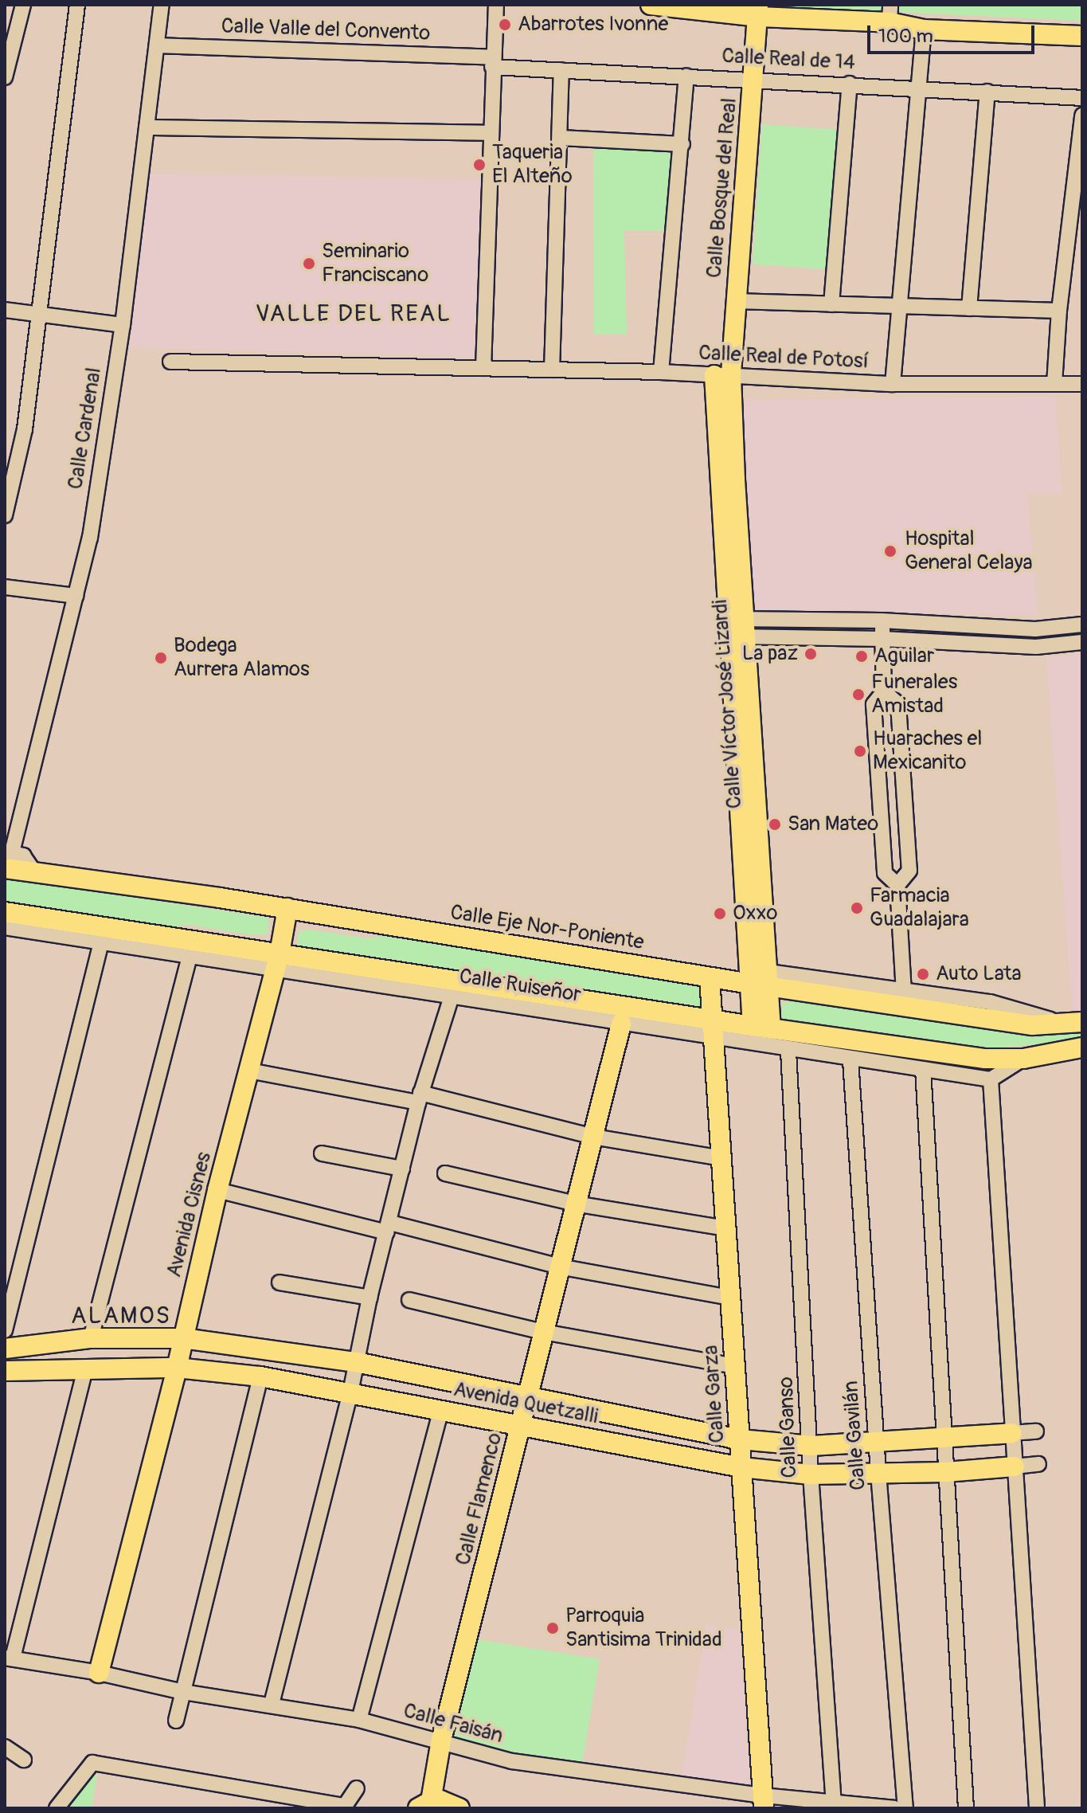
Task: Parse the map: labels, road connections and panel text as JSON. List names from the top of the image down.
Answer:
{
  "streets": {
    "main road": [
      "Calle Bosque del Real",
      "Calle Víctor José Lizardi",
      "Calle Eje Nor-Poniente",
      "Avenida Cisnes",
      "Calle Garza",
      "Avenida Quetzalli",
      "Calle Flamenco"
    ],
    "street": [
      "Calle Valle del Convento",
      "Calle Real de 14",
      "Calle Real de Potosí",
      "Calle Cardenal",
      "Calle Ruiseñor",
      "Calle Ganso",
      "Calle Gavilán",
      "Calle Faisán"
    ]
  },
  "crossings": [
    ["Calle Valle del Convento", "Calle Real de 14"],
    ["Calle Valle del Convento", "Calle Cardenal"],
    ["Calle Real de 14", "Calle Bosque del Real"],
    ["Calle Bosque del Real", "Calle Real de Potosí"],
    ["Calle Bosque del Real", "Calle Víctor José Lizardi"],
    ["Calle Real de Potosí", "Calle Víctor José Lizardi"],
    ["Calle Cardenal", "Calle Eje Nor-Poniente"],
    ["Calle Víctor José Lizardi", "Calle Eje Nor-Poniente"],
    ["Calle Eje Nor-Poniente", "Avenida Cisnes"],
    ["Calle Eje Nor-Poniente", "Calle Garza"],
    ["Calle Ruiseñor", "Avenida Cisnes"],
    ["Calle Ruiseñor", "Calle Garza"],
    ["Calle Ruiseñor", "Calle Ganso"],
    ["Calle Ruiseñor", "Calle Gavilán"],
    ["Calle Ruiseñor", "Calle Flamenco"],
    ["Avenida Cisnes", "Avenida Quetzalli"],
    ["Avenida Cisnes", "Calle Faisán"],
    ["Calle Garza", "Avenida Quetzalli"],
    ["Calle Garza", "Calle Faisán"],
    ["Avenida Quetzalli", "Calle Ganso"],
    ["Avenida Quetzalli", "Calle Gavilán"],
    ["Avenida Quetzalli", "Calle Flamenco"],
    ["Calle Ganso", "Calle Faisán"],
    ["Calle Flamenco", "Calle Faisán"]
  ],
  "districts": ["VALLE DEL REAL", "ALAMOS"],
  "places": [
    "Abarrotes Ivonne",
    "Taqueria El Alteño",
    "Seminario Franciscano",
    "Hospital General Celaya",
    "La paz",
    "Aguilar",
    "Bodega Aurrera Alamos",
    "Funerales Amistad",
    "Huaraches el Mexicanito",
    "San Mateo",
    "Farmacia Guadalajara",
    "Oxxo",
    "Auto Lata",
    "Parroquia Santisima Trinidad"
  ],
  "scale_bar": "100 m"
}
